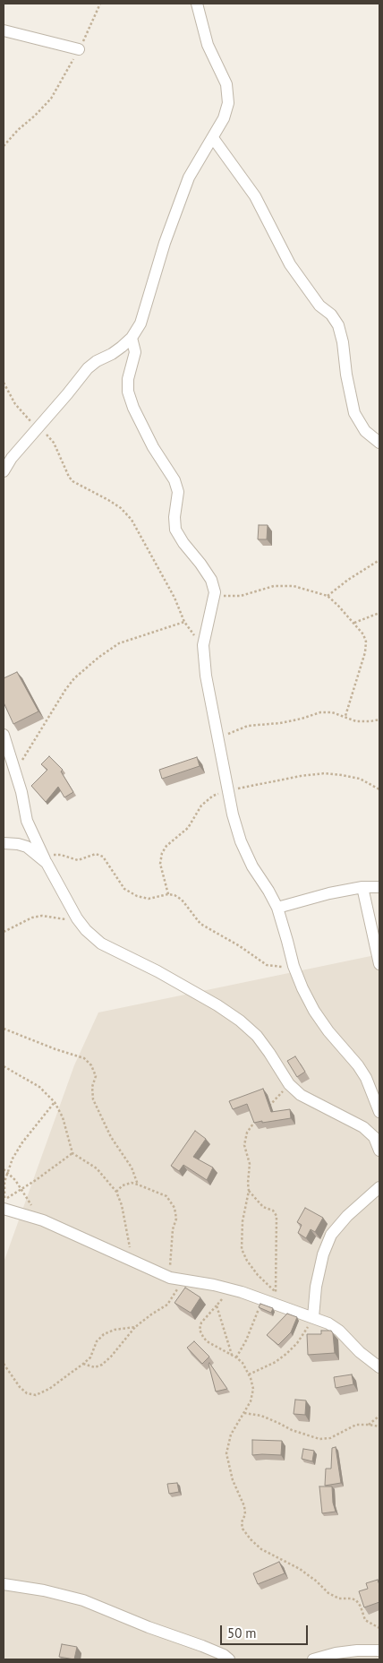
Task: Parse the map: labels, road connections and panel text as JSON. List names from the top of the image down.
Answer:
{
  "scale_bar": "50 m"
}
